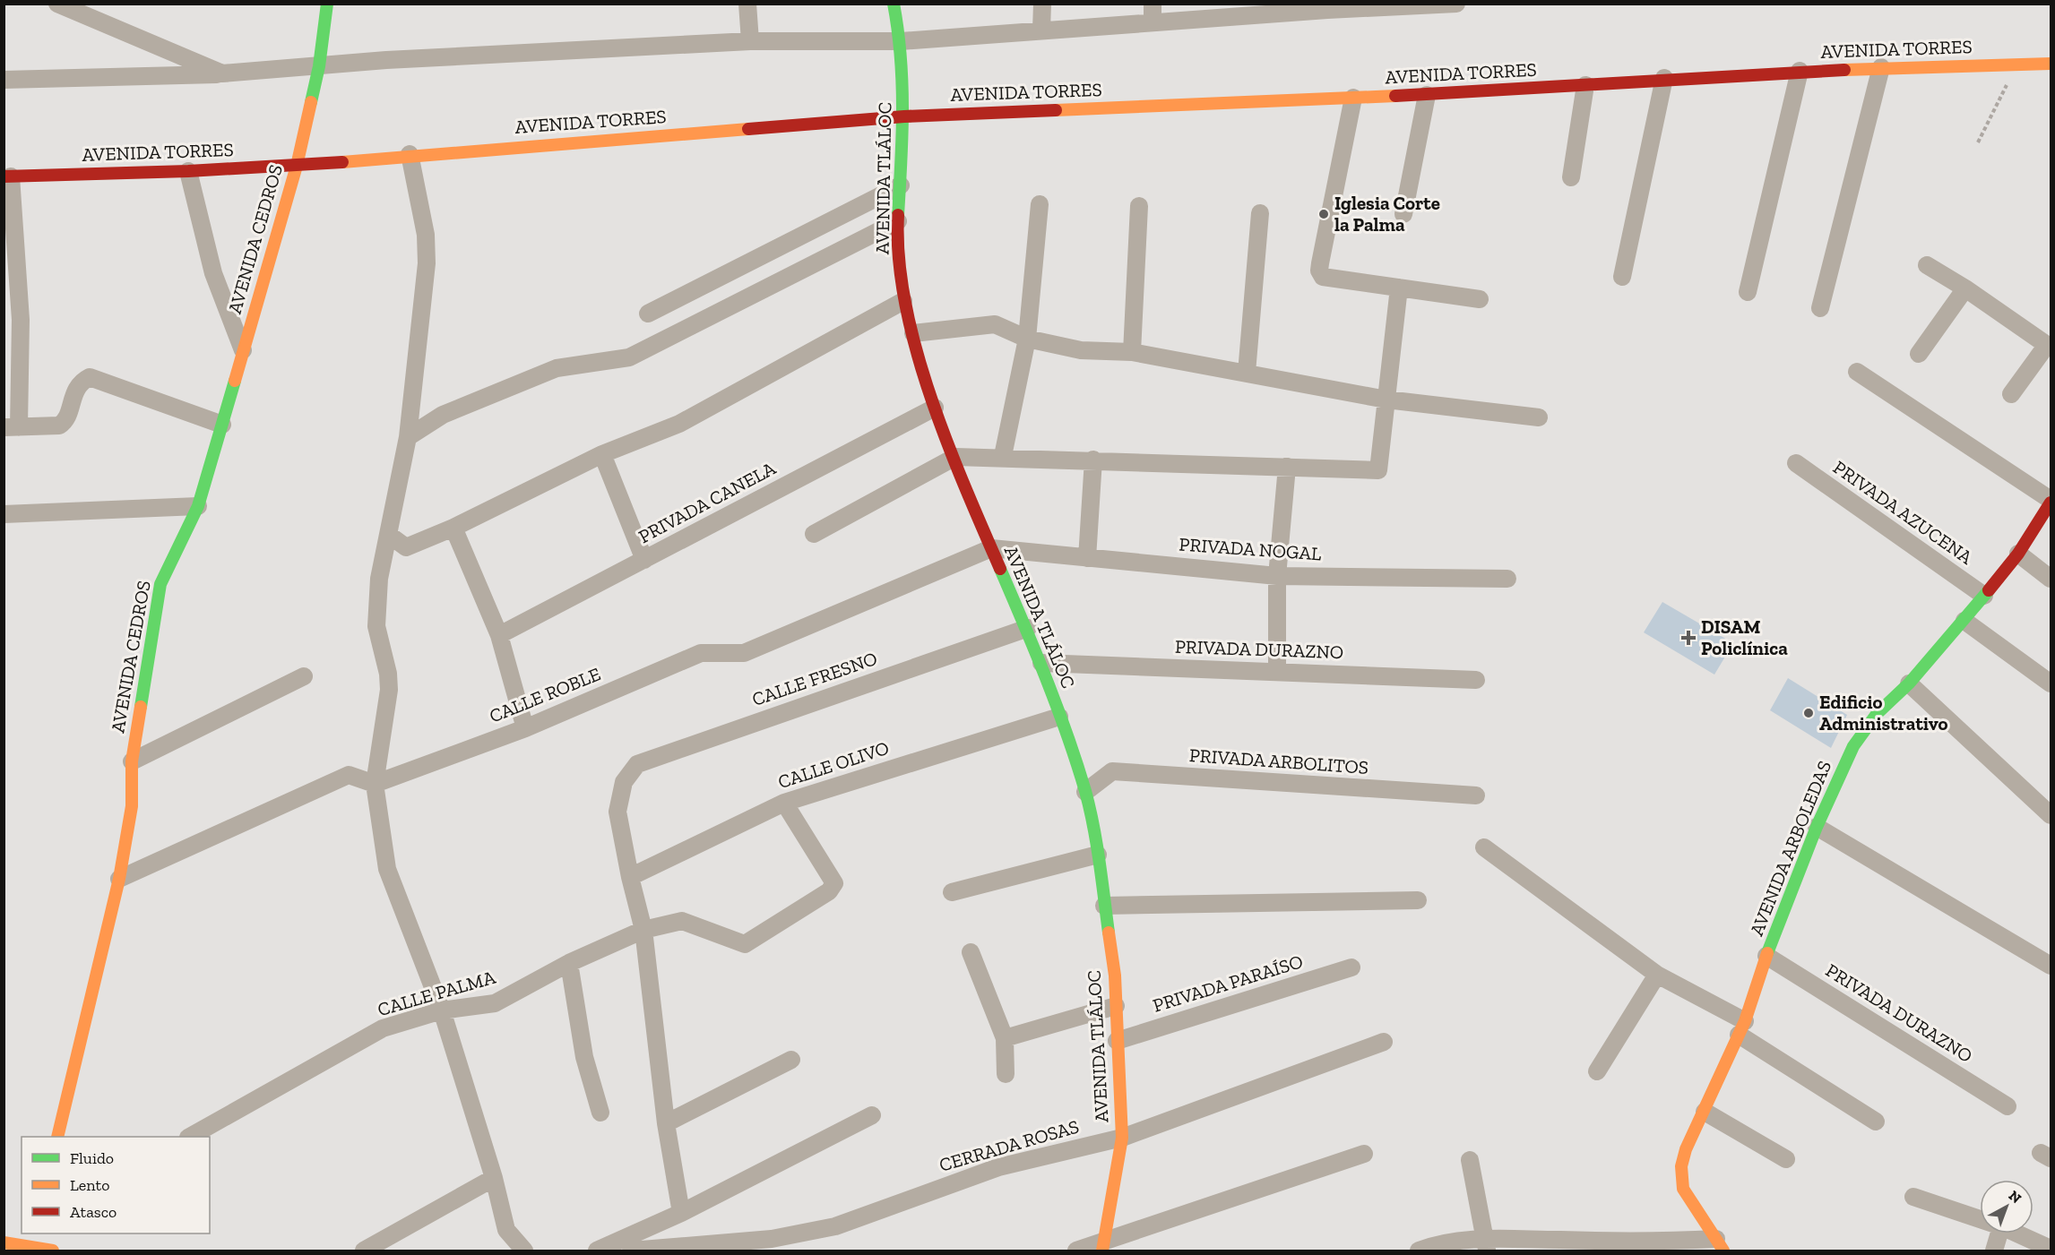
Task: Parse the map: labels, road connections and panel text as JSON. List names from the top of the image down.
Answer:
{
  "streets": {
    "main road": [
      "AVENIDA TORRES",
      "AVENIDA TLÁLOC",
      "AVENIDA CEDROS",
      "AVENIDA ARBOLEDAS"
    ],
    "street": [
      "PRIVADA CANELA",
      "PRIVADA AZUCENA",
      "PRIVADA NOGAL",
      "PRIVADA DURAZNO",
      "CALLE FRESNO",
      "CALLE ROBLE",
      "PRIVADA ARBOLITOS",
      "CALLE OLIVO",
      "PRIVADA PARAÍSO",
      "CALLE PALMA",
      "CERRADA ROSAS"
    ]
  },
  "crossings": [
    ["AVENIDA TORRES", "AVENIDA TLÁLOC"],
    ["AVENIDA TORRES", "AVENIDA CEDROS"],
    ["AVENIDA TLÁLOC", "PRIVADA CANELA"],
    ["AVENIDA TLÁLOC", "PRIVADA NOGAL"],
    ["AVENIDA TLÁLOC", "PRIVADA DURAZNO"],
    ["AVENIDA TLÁLOC", "CALLE FRESNO"],
    ["AVENIDA TLÁLOC", "CALLE ROBLE"],
    ["AVENIDA TLÁLOC", "PRIVADA ARBOLITOS"],
    ["AVENIDA TLÁLOC", "CALLE OLIVO"],
    ["AVENIDA TLÁLOC", "PRIVADA PARAÍSO"],
    ["AVENIDA TLÁLOC", "CERRADA ROSAS"],
    ["PRIVADA AZUCENA", "AVENIDA ARBOLEDAS"],
    ["PRIVADA NOGAL", "CALLE ROBLE"],
    ["PRIVADA DURAZNO", "AVENIDA ARBOLEDAS"],
    ["CALLE FRESNO", "CALLE OLIVO"],
    ["CALLE OLIVO", "CALLE PALMA"]
  ],
  "places": {
    "other": ["Iglesia Corte la Palma", "Edificio Administrativo"],
    "health": ["DISAM Policlínica"]
  },
  "legend": ["Fluido", "Lento", "Atasco"],
  "north": "top right"
}
